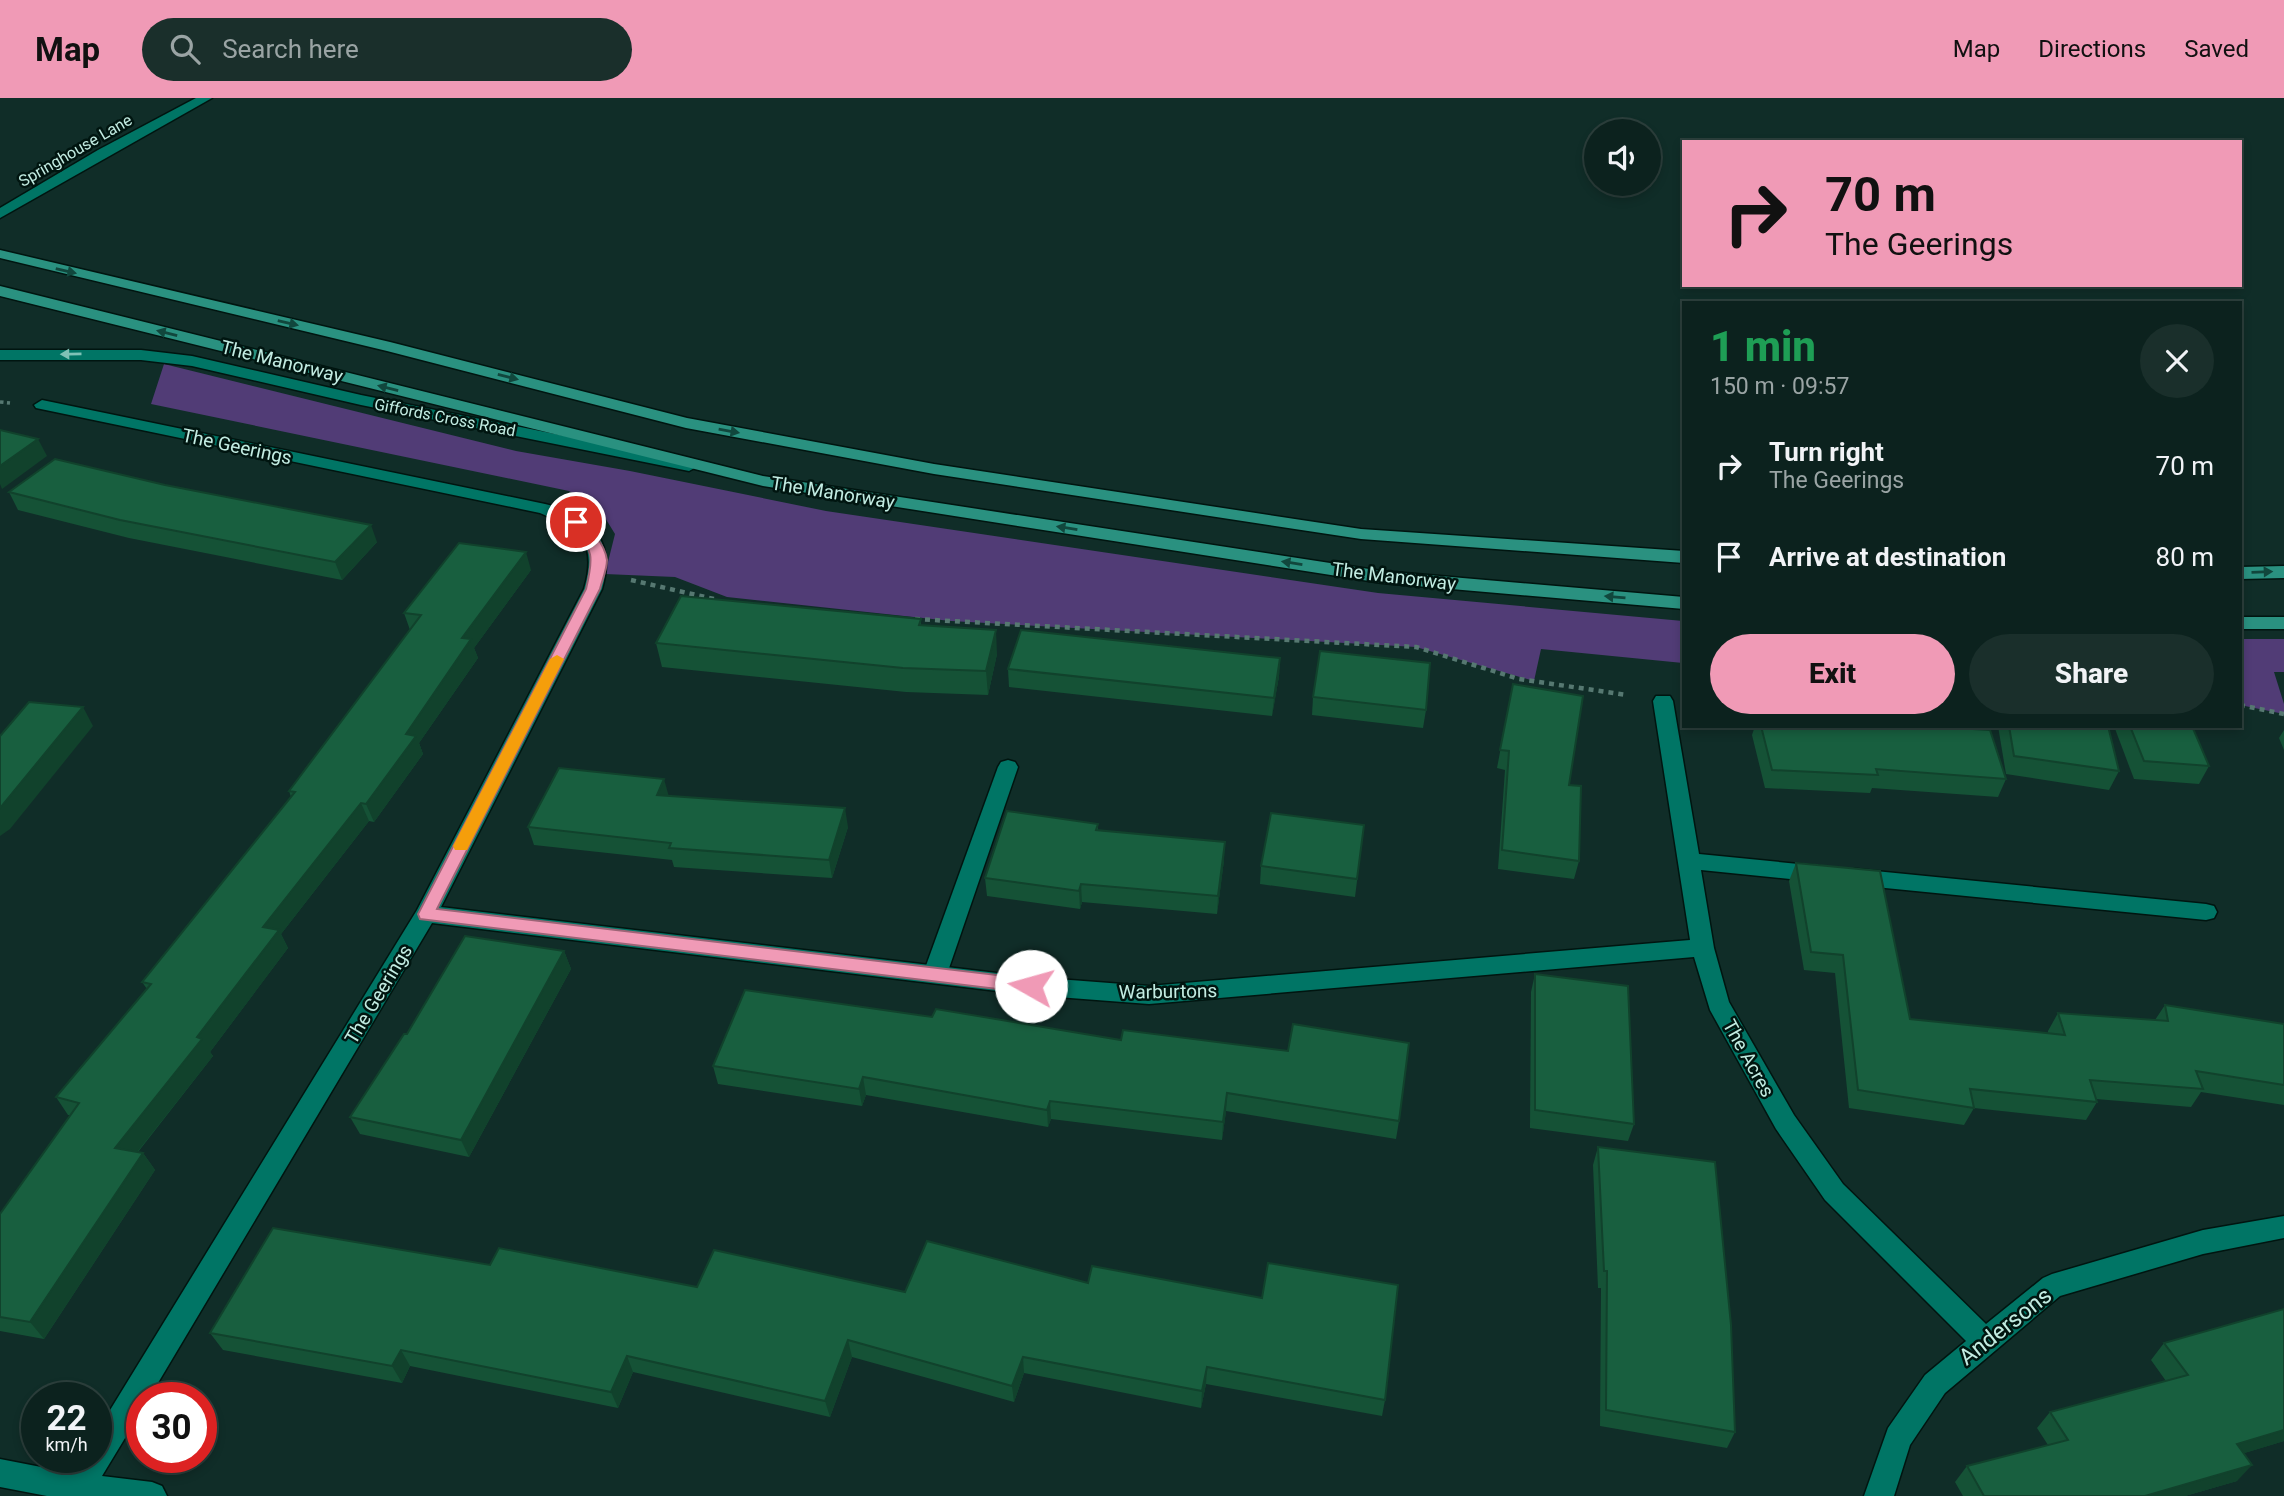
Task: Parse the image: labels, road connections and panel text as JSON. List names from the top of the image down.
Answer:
{
  "streets": {
    "main road": ["The Manorway"],
    "street": [
      "Springhouse Lane",
      "Giffords Cross Road",
      "The Geerings",
      "Warburtons",
      "The Acres",
      "Andersons"
    ]
  },
  "crossings": [
    ["The Manorway", "Giffords Cross Road"],
    ["The Geerings", "Warburtons"],
    ["Warburtons", "The Acres"],
    ["The Acres", "Andersons"]
  ],
  "one_way": ["Giffords Cross Road"],
  "page": {
    "header": "Map",
    "search": "Search here",
    "nav": ["Map", "Directions", "Saved"],
    "turn": ["70 m", "The Geerings"],
    "heading": ["1 min", "150 m · 09:57"],
    "list": [
      {
        "name": "Turn right",
        "note": "The Geerings",
        "value": "70 m"
      },
      {
        "name": "Arrive at destination",
        "value": "80 m"
      }
    ],
    "buttons": ["Exit", "Share"],
    "speed": "22 km/h",
    "limit": "30"
  }
}
